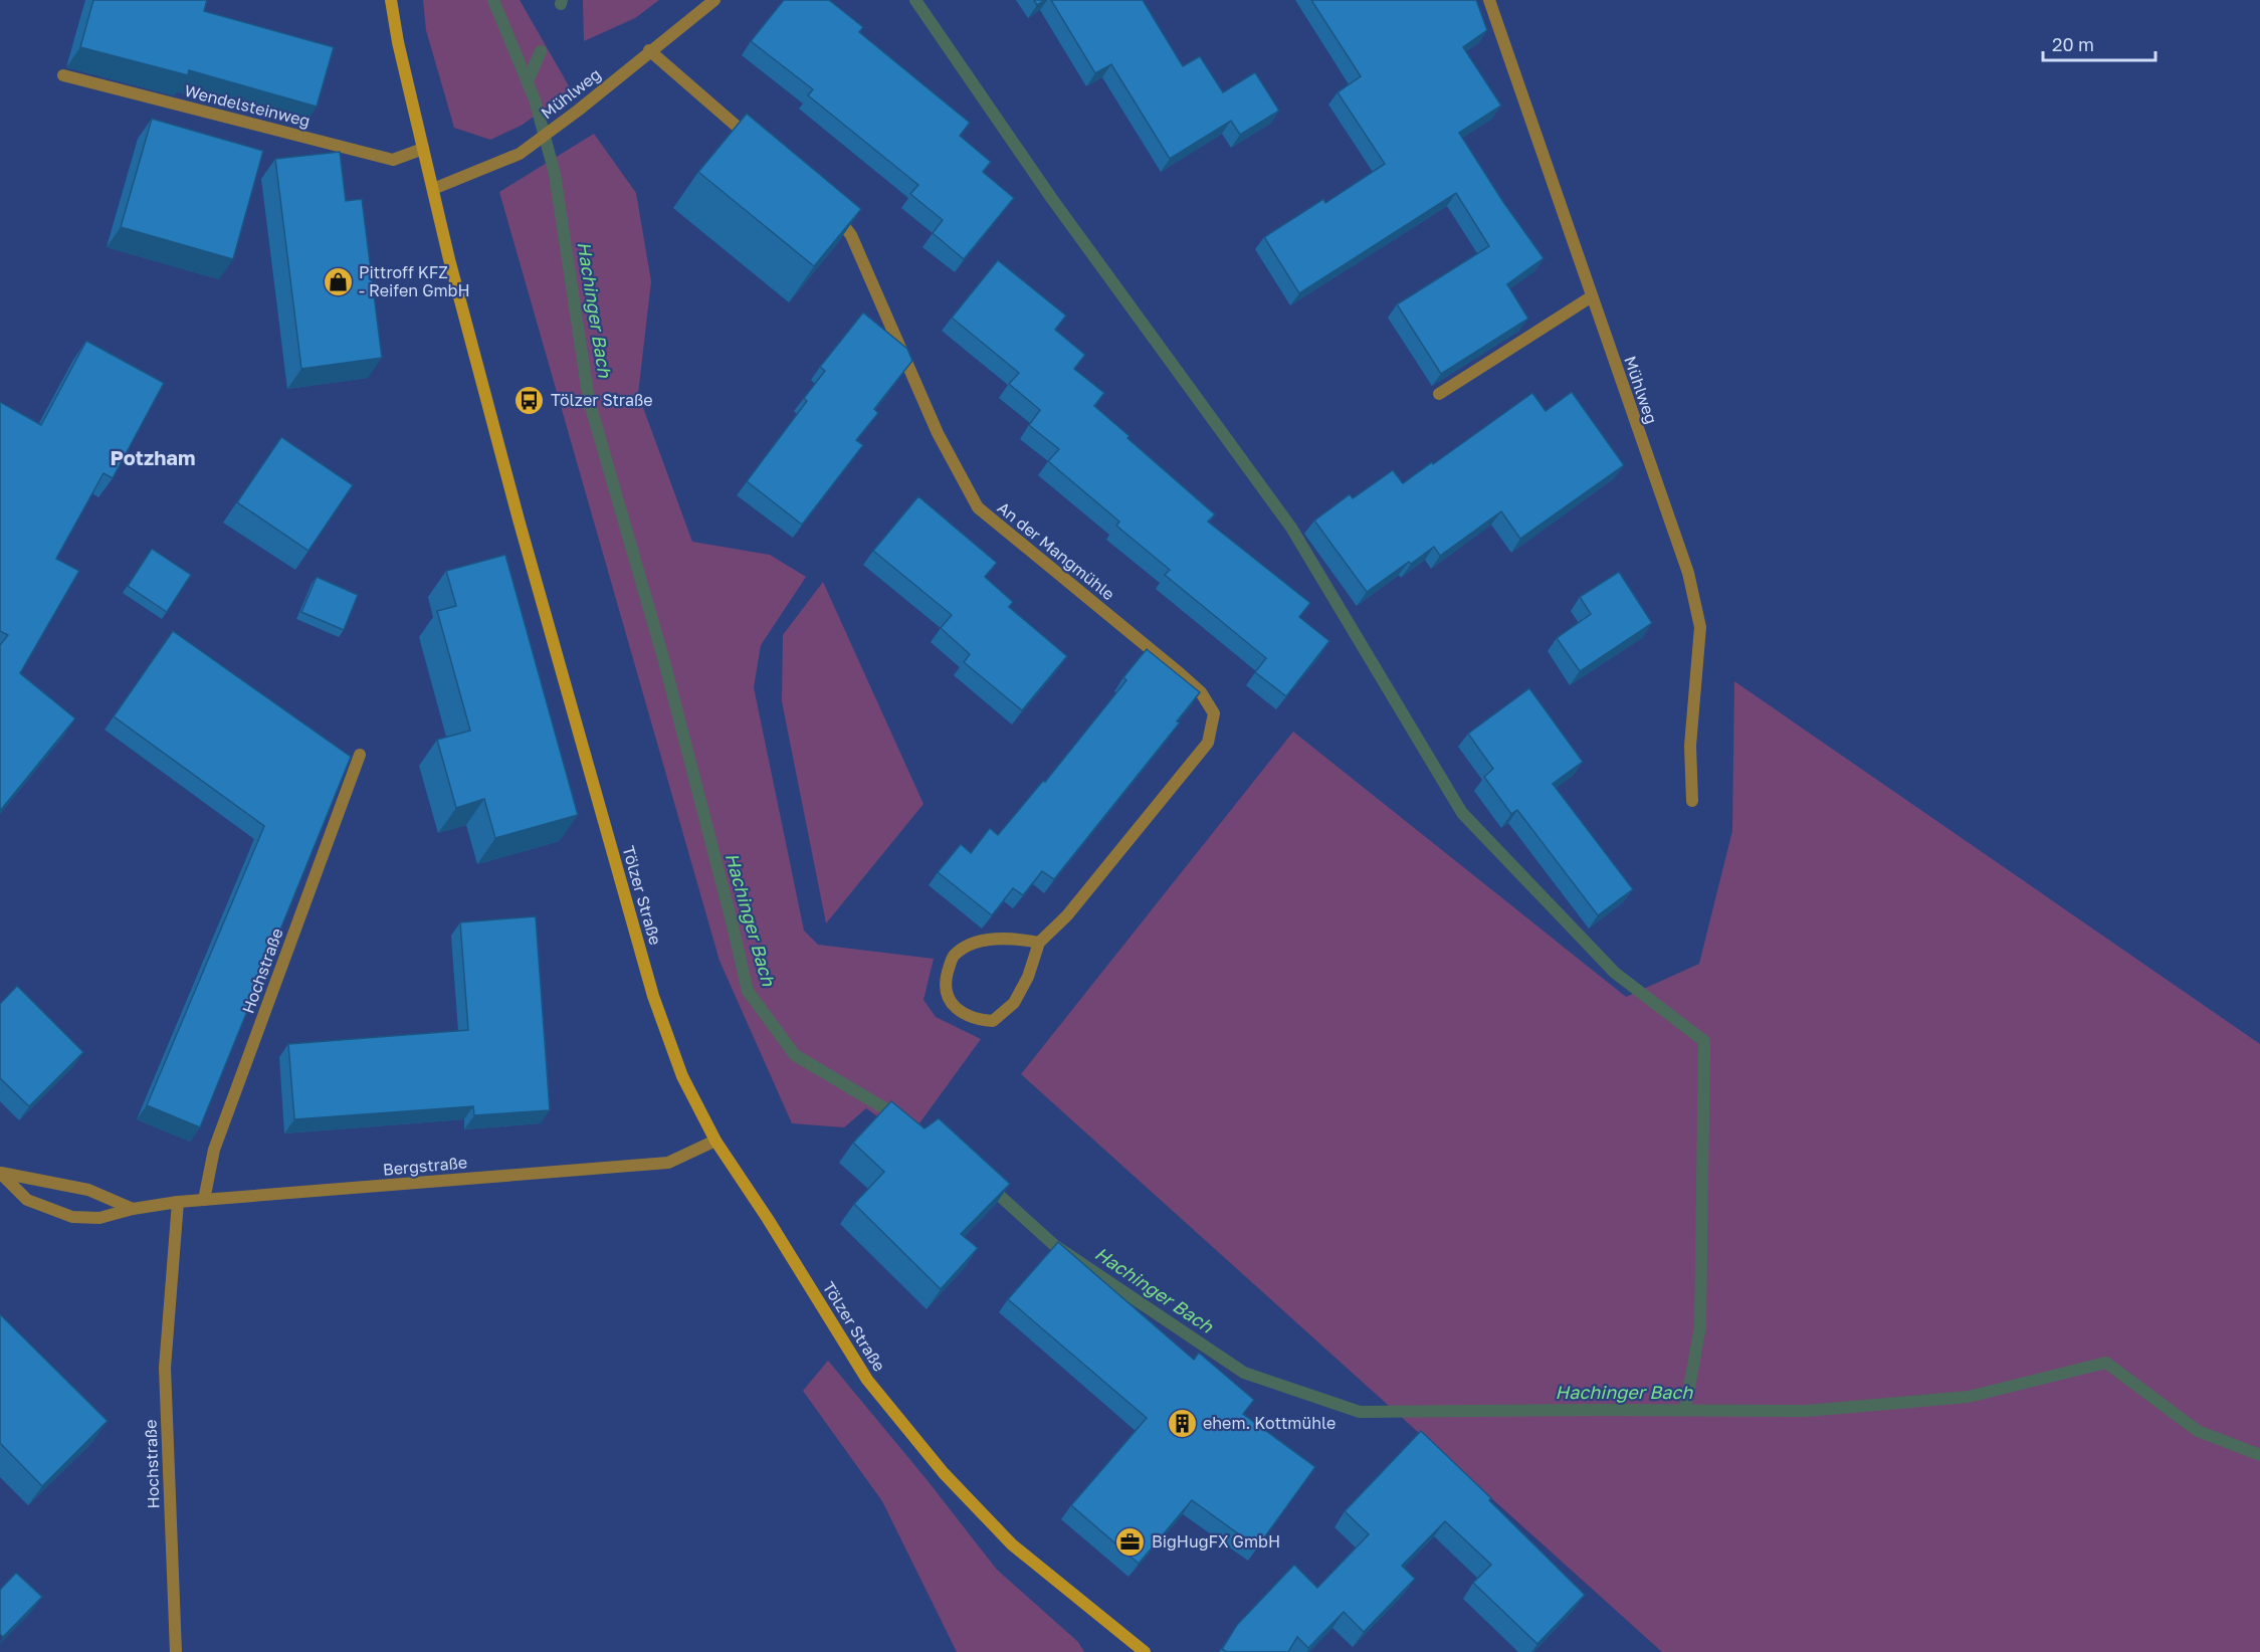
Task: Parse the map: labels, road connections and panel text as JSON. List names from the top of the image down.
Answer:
{
  "streets": {
    "main road": ["Tölzer Straße"],
    "street": [
      "Mühlweg",
      "Wendelsteinweg",
      "An der Mangmühle",
      "Hochstraße",
      "Bergstraße"
    ]
  },
  "crossings": [
    ["Mühlweg", "Tölzer Straße"],
    ["Wendelsteinweg", "Tölzer Straße"],
    ["Tölzer Straße", "Bergstraße"],
    ["Hochstraße", "Bergstraße"]
  ],
  "districts": ["Potzham"],
  "water": ["Hachinger Bach"],
  "places": {
    "shop": ["Pittroff KFZ - Reifen GmbH"],
    "bus stop": ["Tölzer Straße"],
    "building": ["ehem. Kottmühle"],
    "office": ["BigHugFX GmbH"]
  },
  "scale_bar": "20 m"
}
